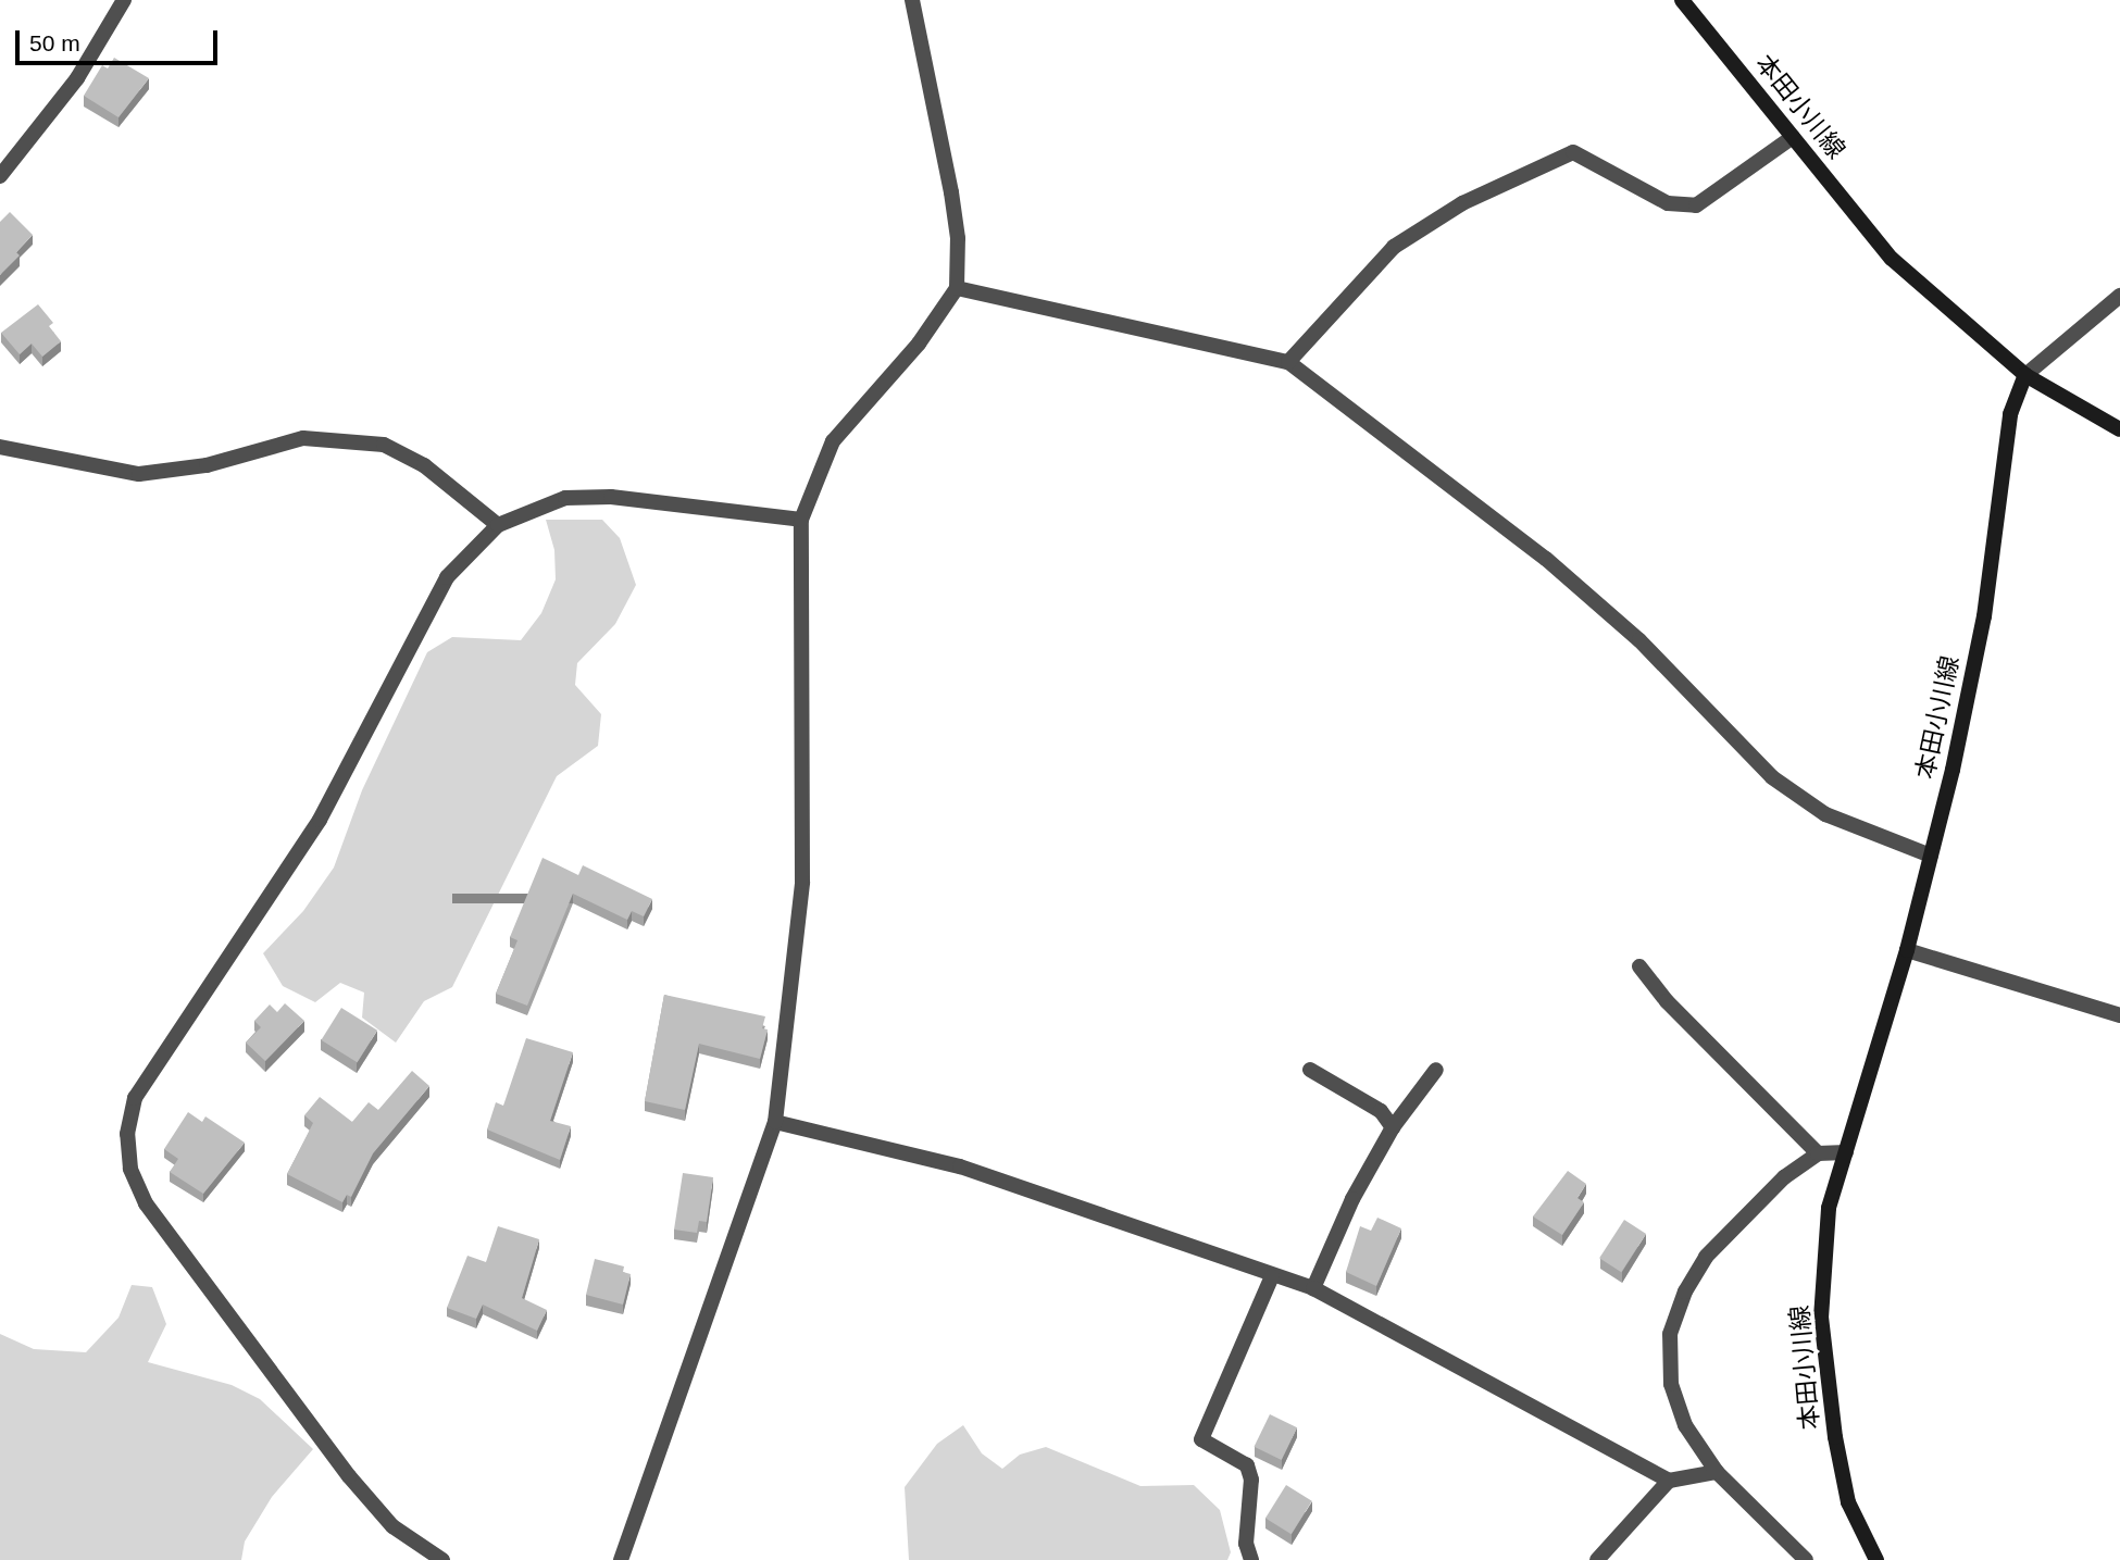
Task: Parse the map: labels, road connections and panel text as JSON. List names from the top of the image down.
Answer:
{
  "streets": {
    "main road": ["本田小川線"]
  },
  "scale_bar": "50 m"
}
